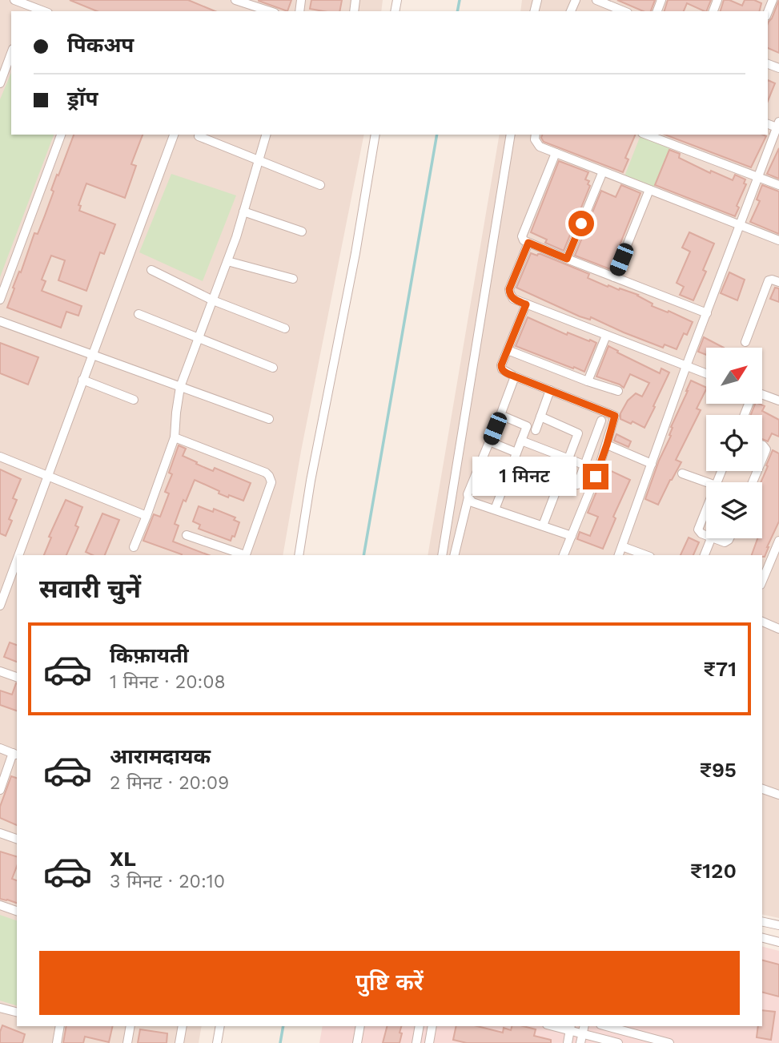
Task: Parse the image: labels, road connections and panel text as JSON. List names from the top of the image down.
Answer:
{
  "north": "top right",
  "page": {
    "banner": ["पिकअप", "ड्रॉप"],
    "bubble": "1 मिनट",
    "heading": "सवारी चुनें",
    "list": [
      {
        "name": "किफ़ायती",
        "note": "1 मिनट · 20:08",
        "value": "₹71"
      },
      {
        "name": "आरामदायक",
        "note": "2 मिनट · 20:09",
        "value": "₹95"
      },
      {
        "name": "XL",
        "note": "3 मिनट · 20:10",
        "value": "₹120"
      }
    ],
    "buttons": "पुष्टि करें"
  }
}
